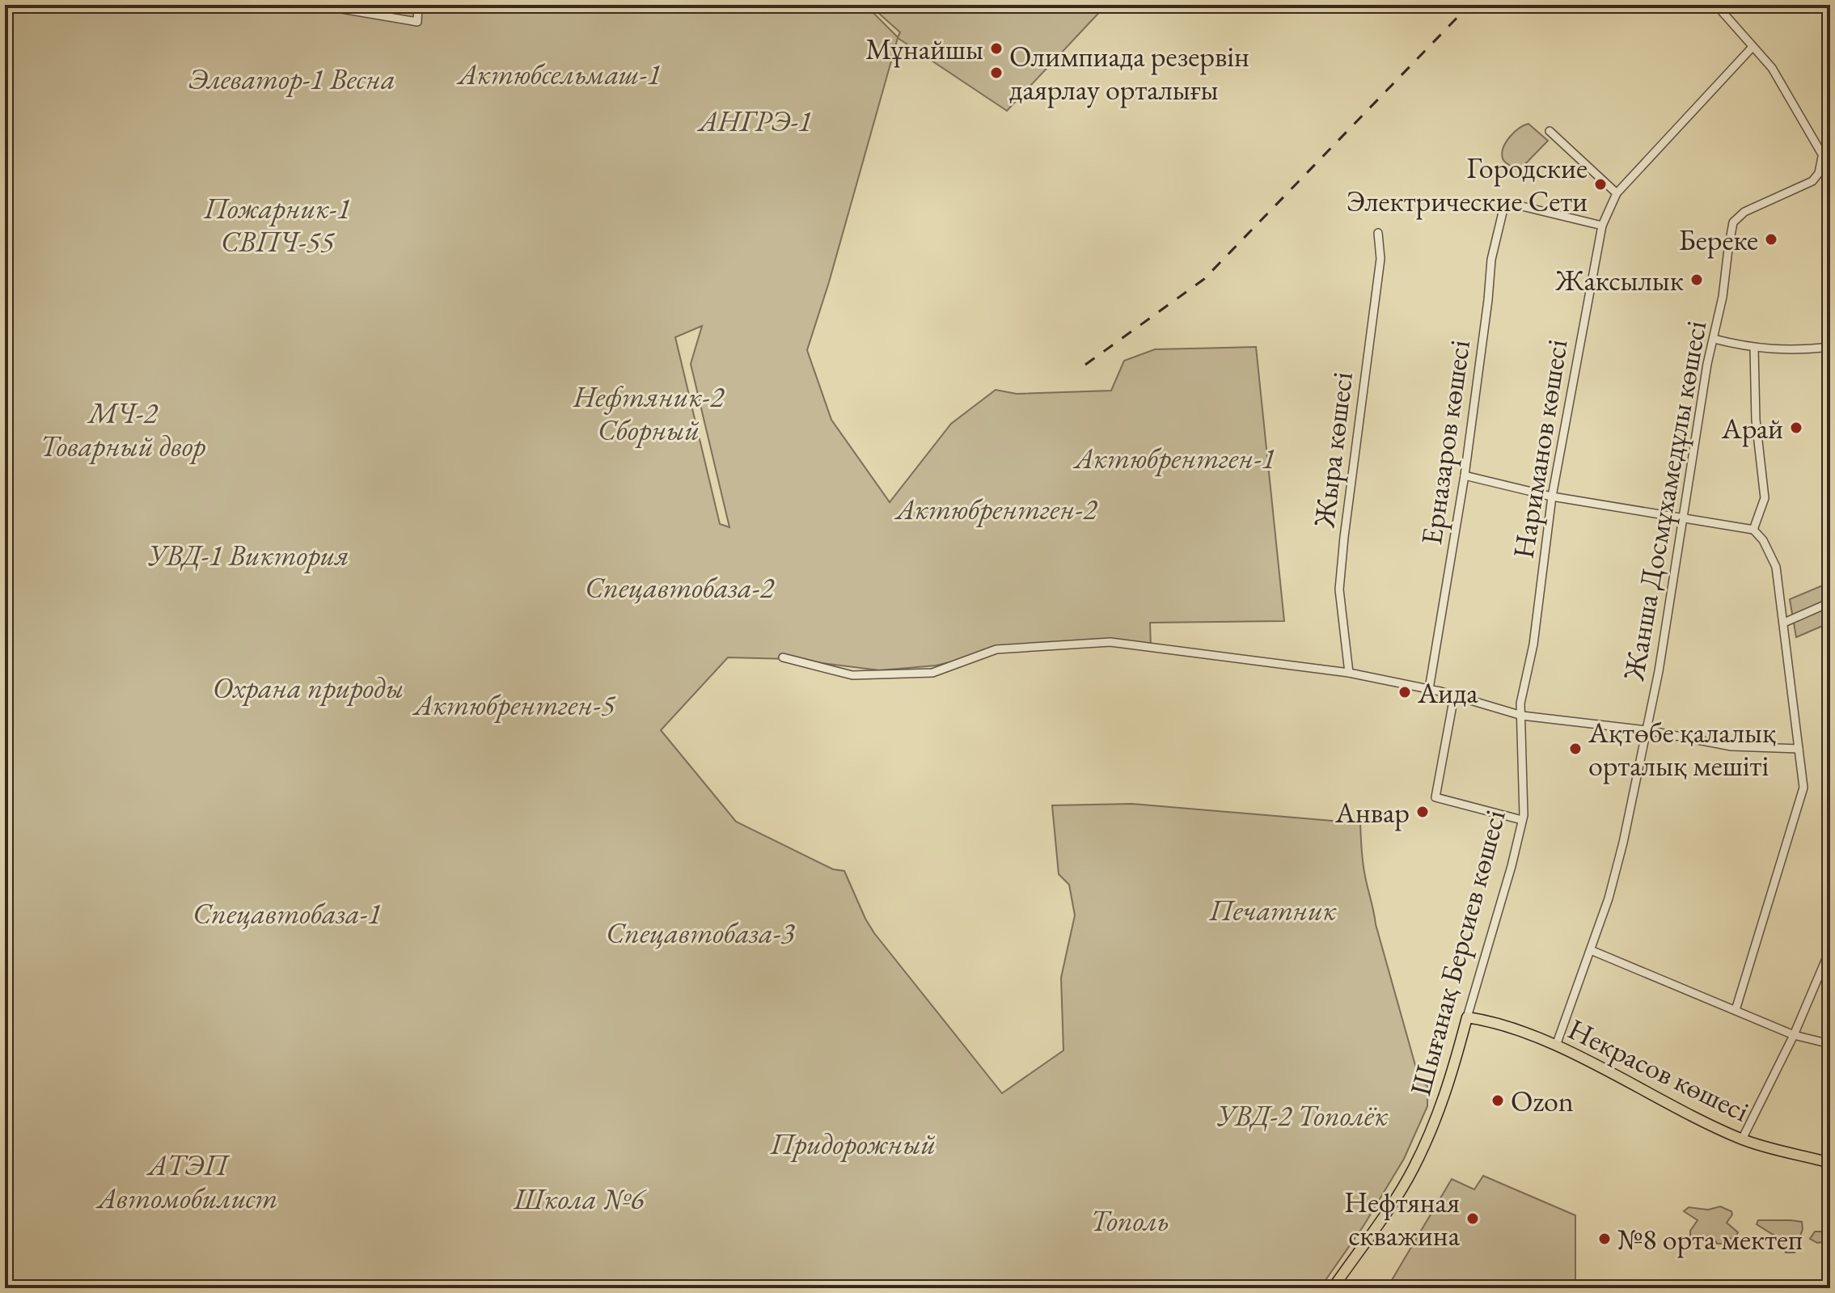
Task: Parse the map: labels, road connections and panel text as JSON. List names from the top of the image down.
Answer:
{
  "streets": {
    "main road": ["Шығанақ Берсиев көшесі", "Некрасов көшесі"],
    "street": [
      "Ерназаров көшесі",
      "Нариманов көшесі",
      "Жыра көшесі",
      "Жанша Досмұхамедұлы көшесі"
    ]
  },
  "crossings": [
    ["Ерназаров көшесі", "Нариманов көшесі"],
    ["Нариманов көшесі", "Шығанақ Берсиев көшесі"],
    ["Жанша Досмұхамедұлы көшесі", "Некрасов көшесі"],
    ["Шығанақ Берсиев көшесі", "Некрасов көшесі"]
  ],
  "parks": [
    "Актюбсельмаш-1",
    "Элеватор-1 Весна",
    "АНГРЭ-1",
    "Пожарник-1 СВПЧ-55",
    "Нефтяник-2 Сборный",
    "МЧ-2 Товарный двор",
    "Актюбрентген-1",
    "Актюбрентген-2",
    "УВД-1 Виктория",
    "Спецавтобаза-2",
    "Охрана природы",
    "Актюбрентген-5",
    "Печатник",
    "Спецавтобаза-1",
    "Спецавтобаза-3",
    "УВД-2 Тополёк",
    "Придорожный",
    "АТЭП Автомобилист",
    "Школа №6",
    "Тополь"
  ],
  "places": [
    "Мұнайшы",
    "Олимпиада резервін даярлау орталығы",
    "Городские Электрические Сети",
    "Береке",
    "Жаксылык",
    "Арай",
    "Аида",
    "Ақтөбе қалалық орталық мешіті",
    "Анвар",
    "Ozon",
    "Нефтяная скважина",
    "№8 орта мектеп"
  ]
}
